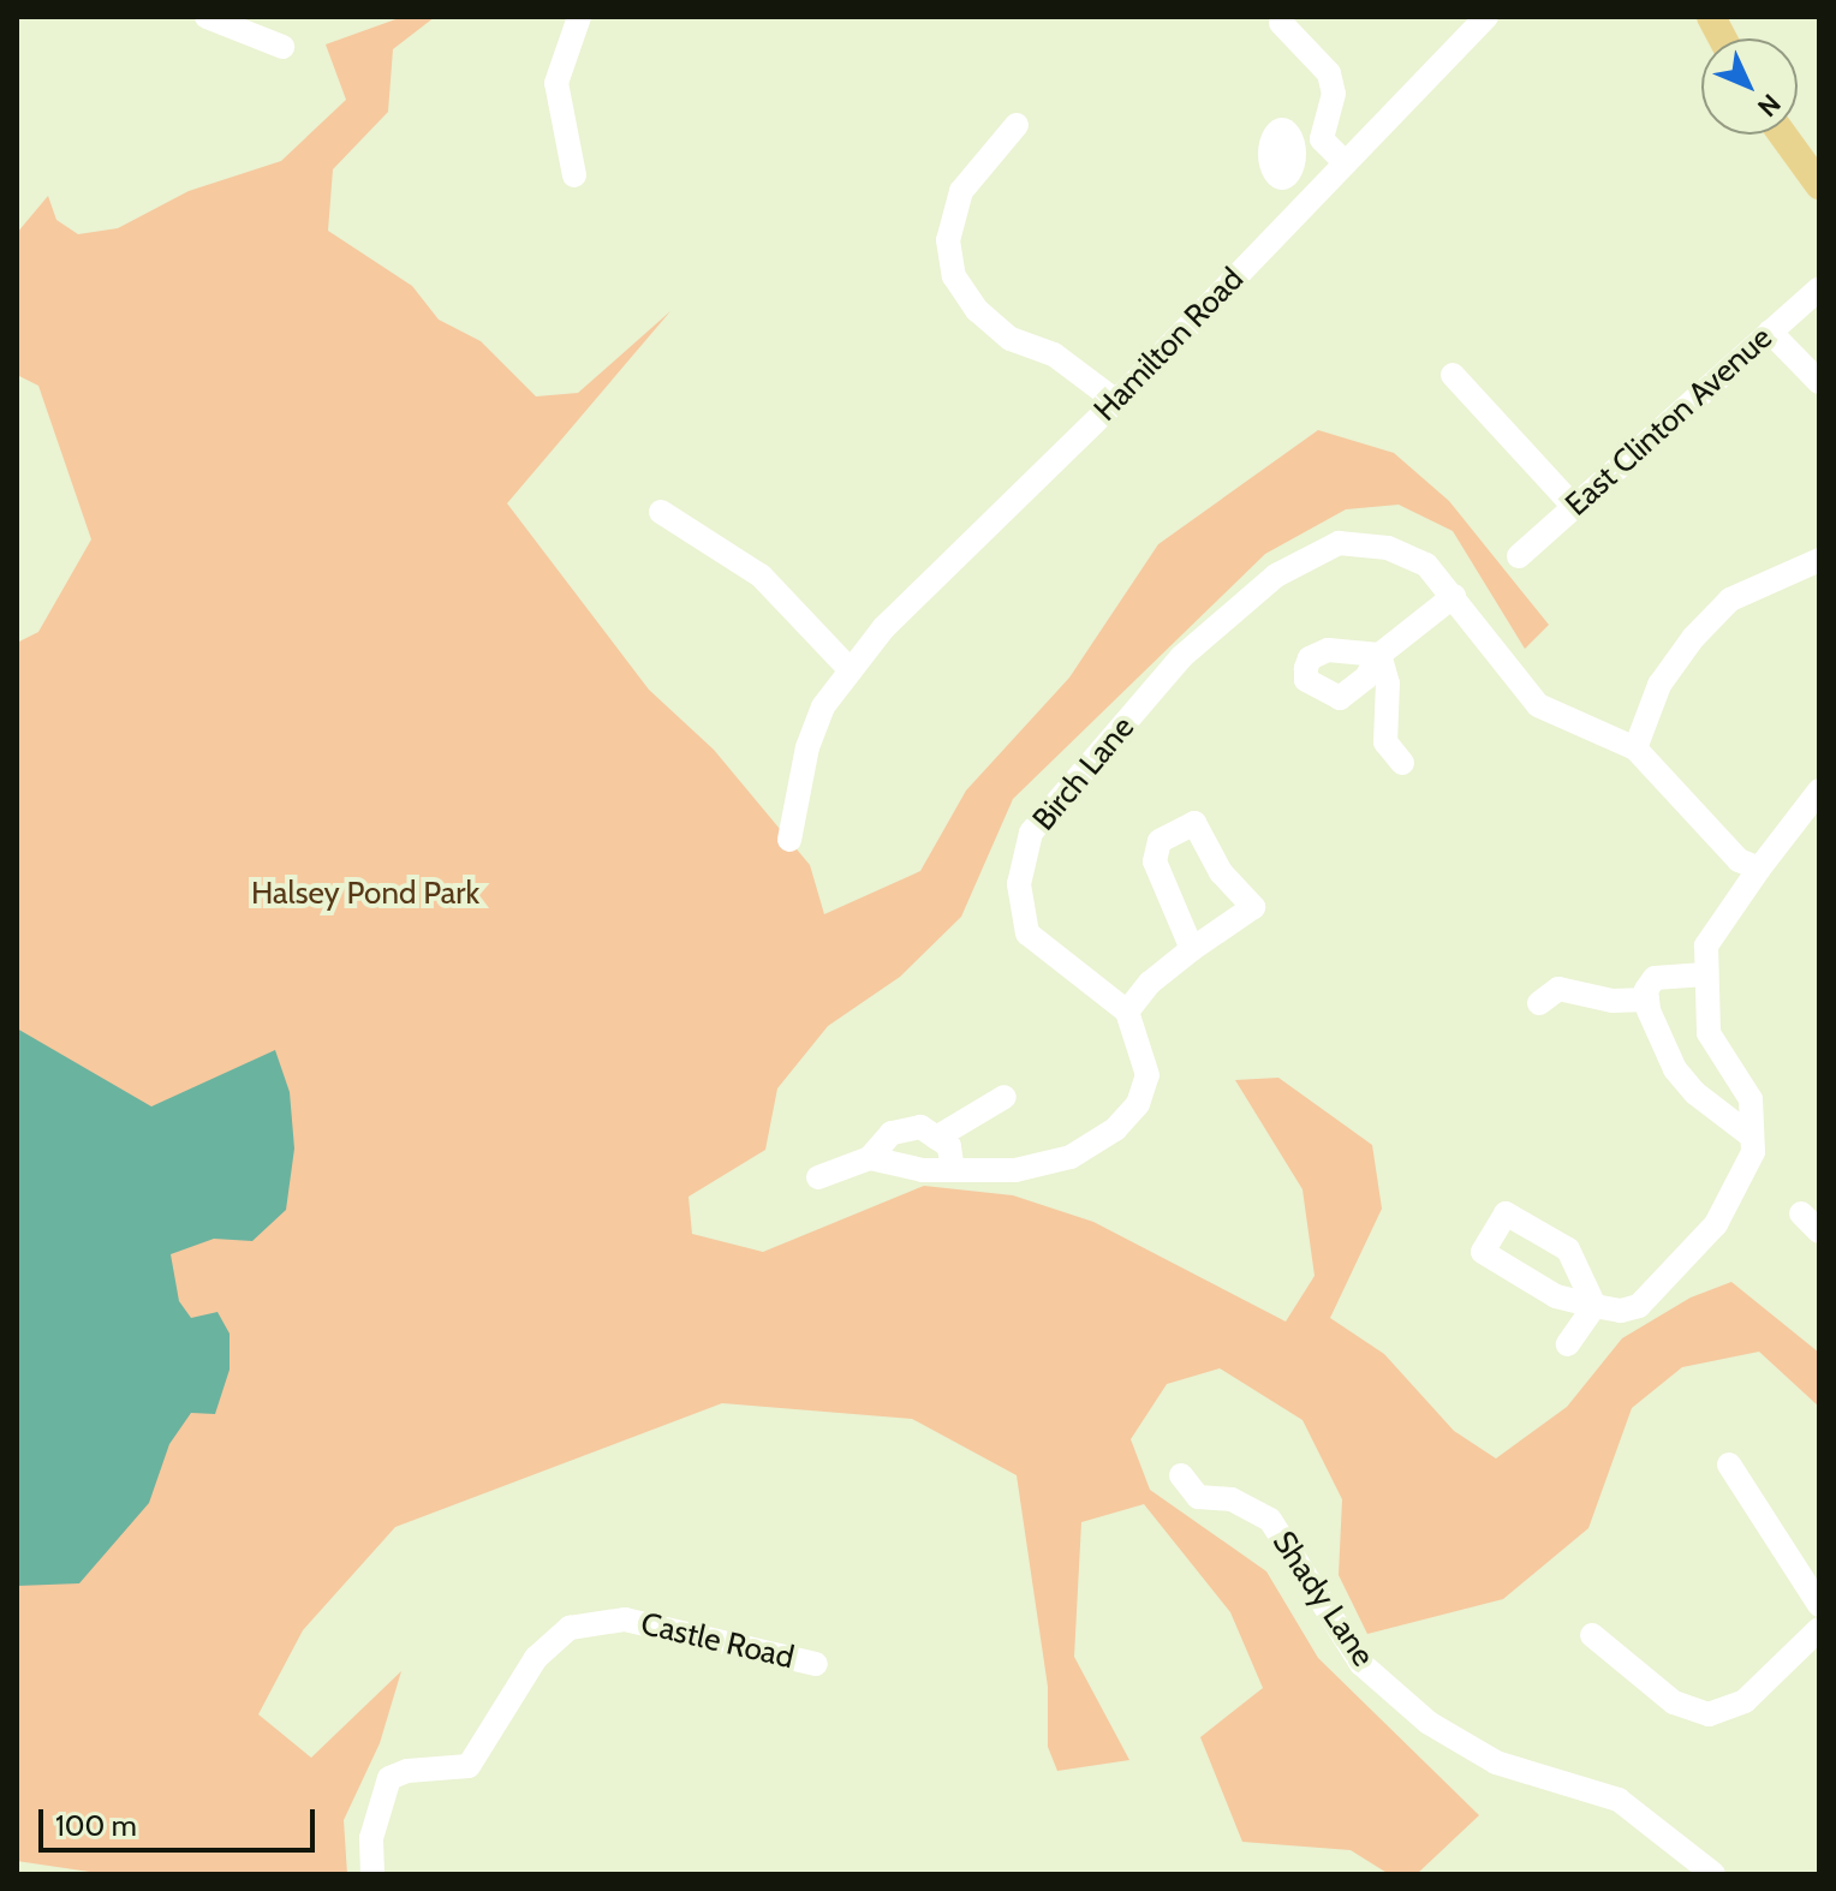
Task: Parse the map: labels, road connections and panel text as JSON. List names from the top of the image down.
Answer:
{
  "streets": {
    "street": [
      "Hamilton Road",
      "East Clinton Avenue",
      "Birch Lane",
      "Shady Lane",
      "Castle Road"
    ]
  },
  "parks": ["Halsey Pond Park"],
  "scale_bar": "100 m",
  "north": "bottom right"
}
